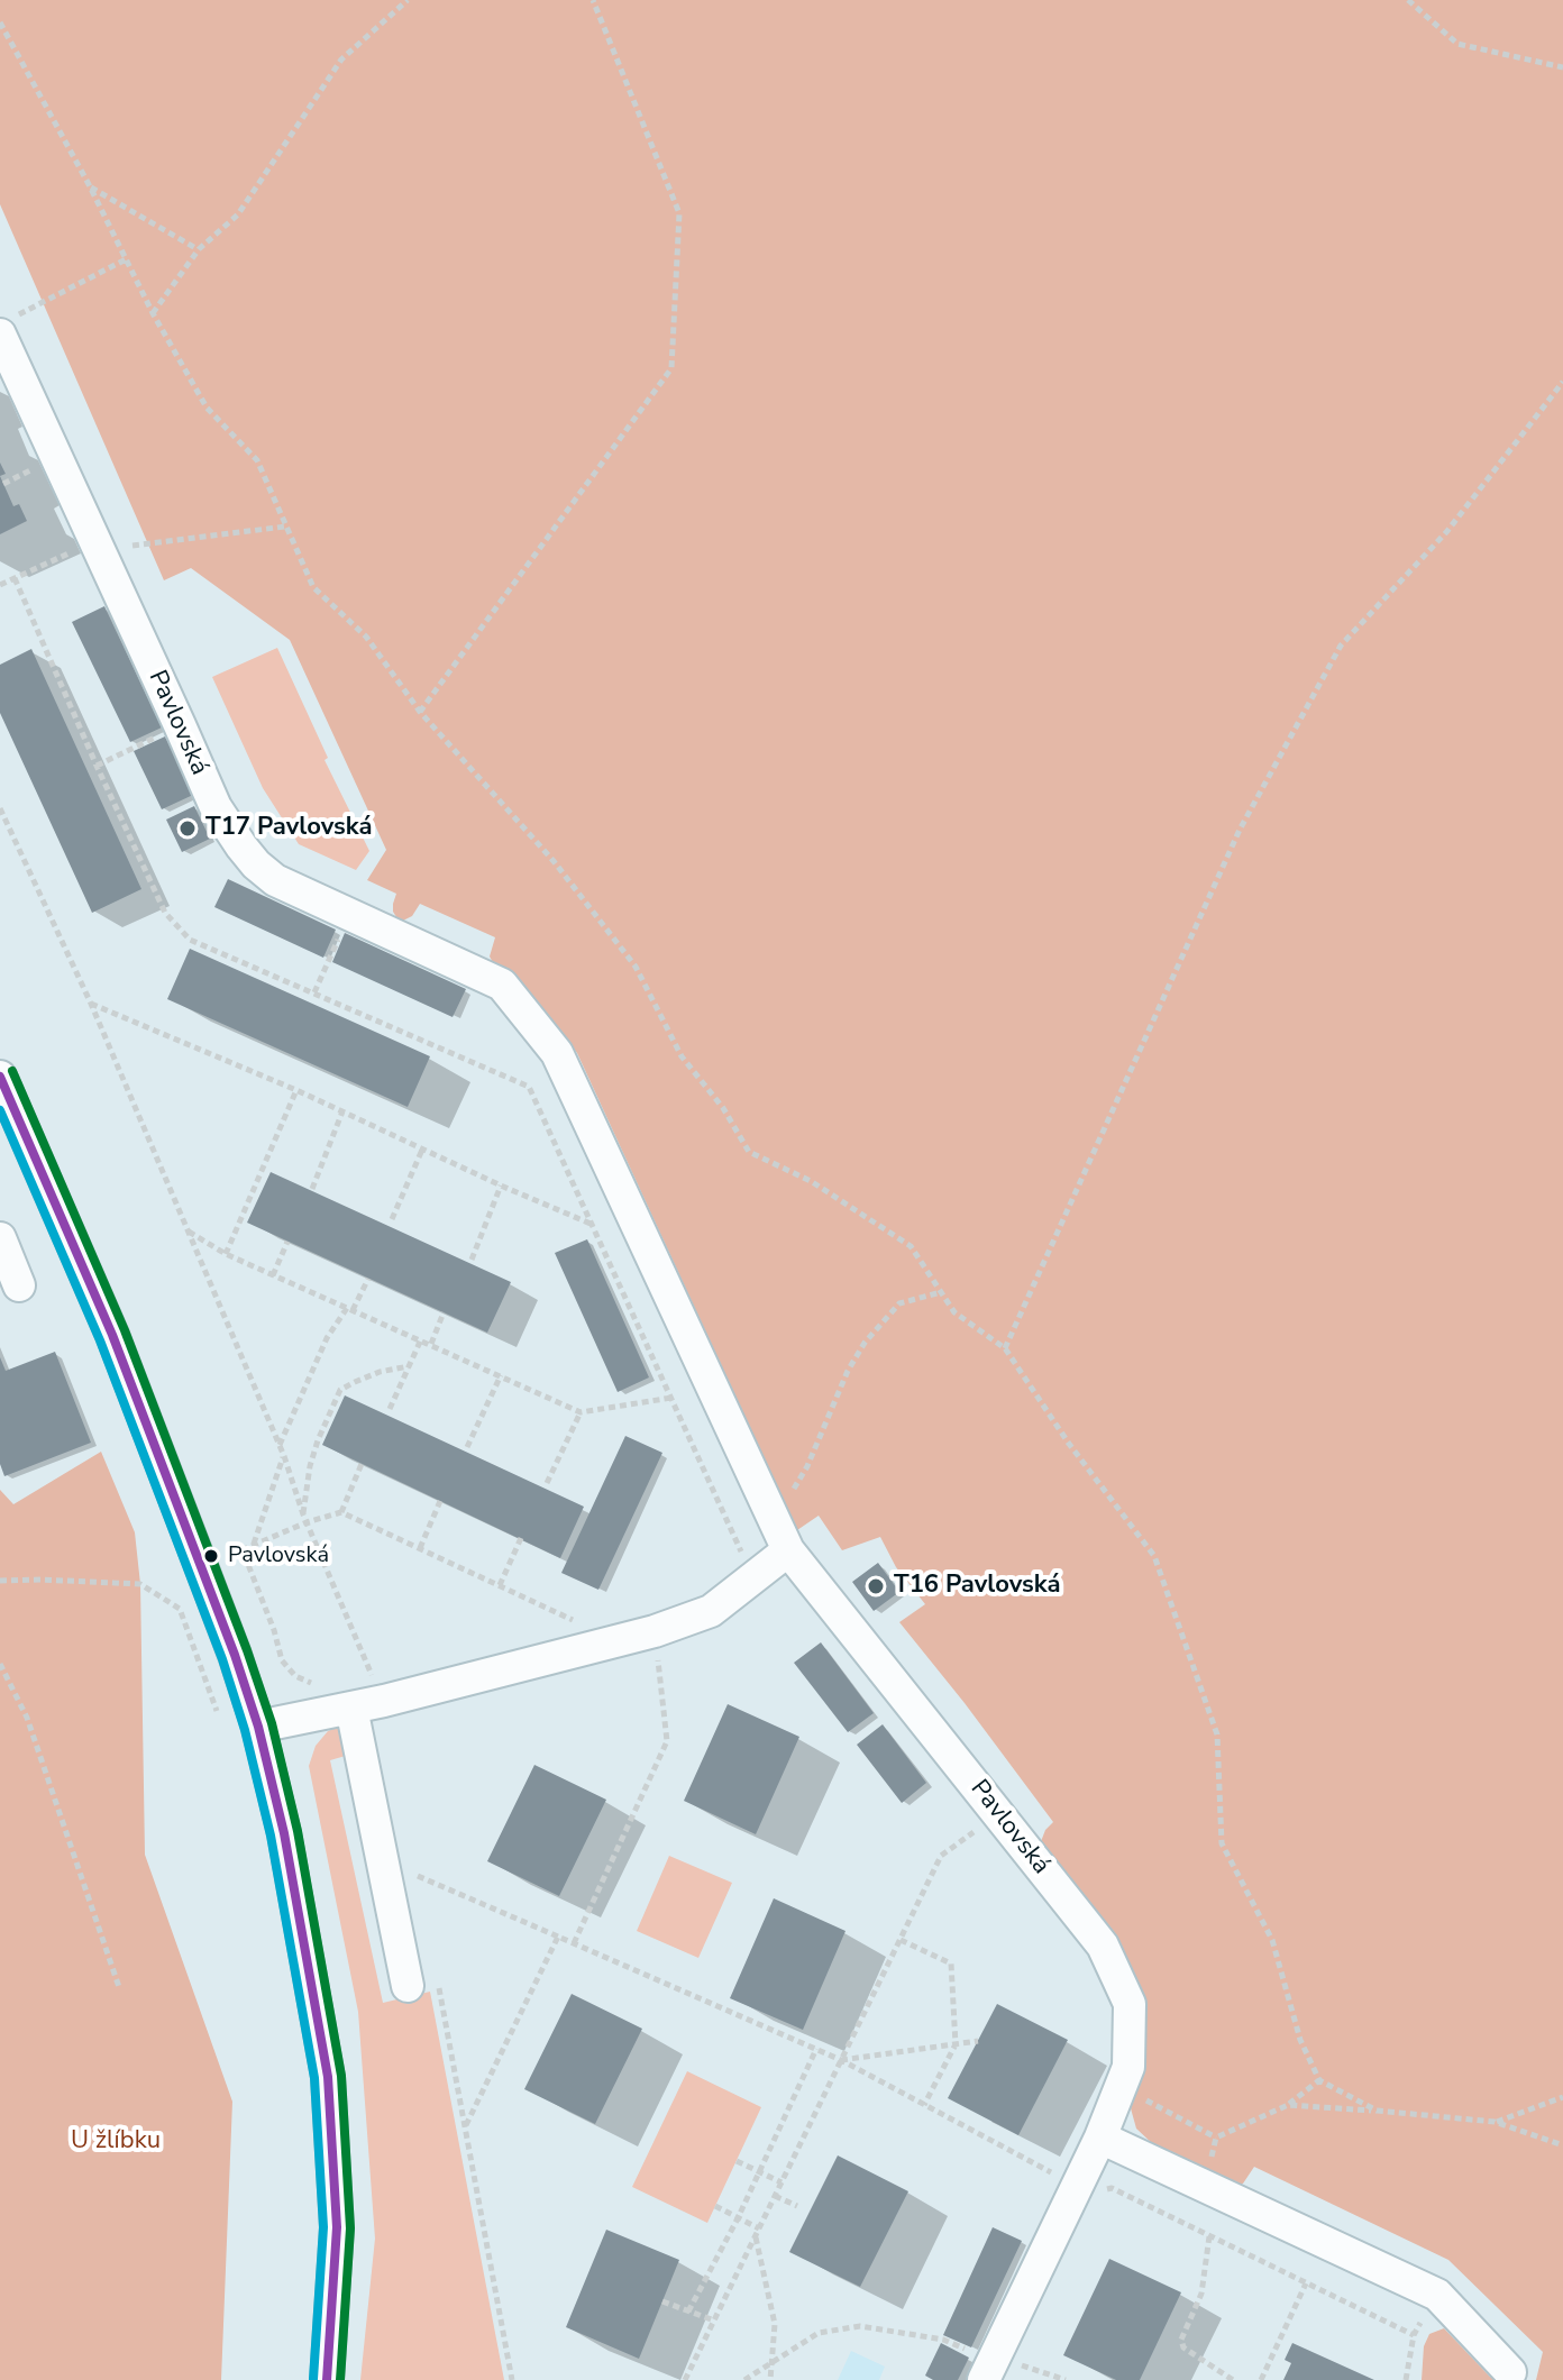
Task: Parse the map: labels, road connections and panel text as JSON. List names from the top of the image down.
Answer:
{
  "streets": {
    "street": ["Pavlovská"]
  },
  "parks": ["U žlíbku"],
  "places": ["T17 Pavlovská", "Pavlovská", "T16 Pavlovská"]
}
